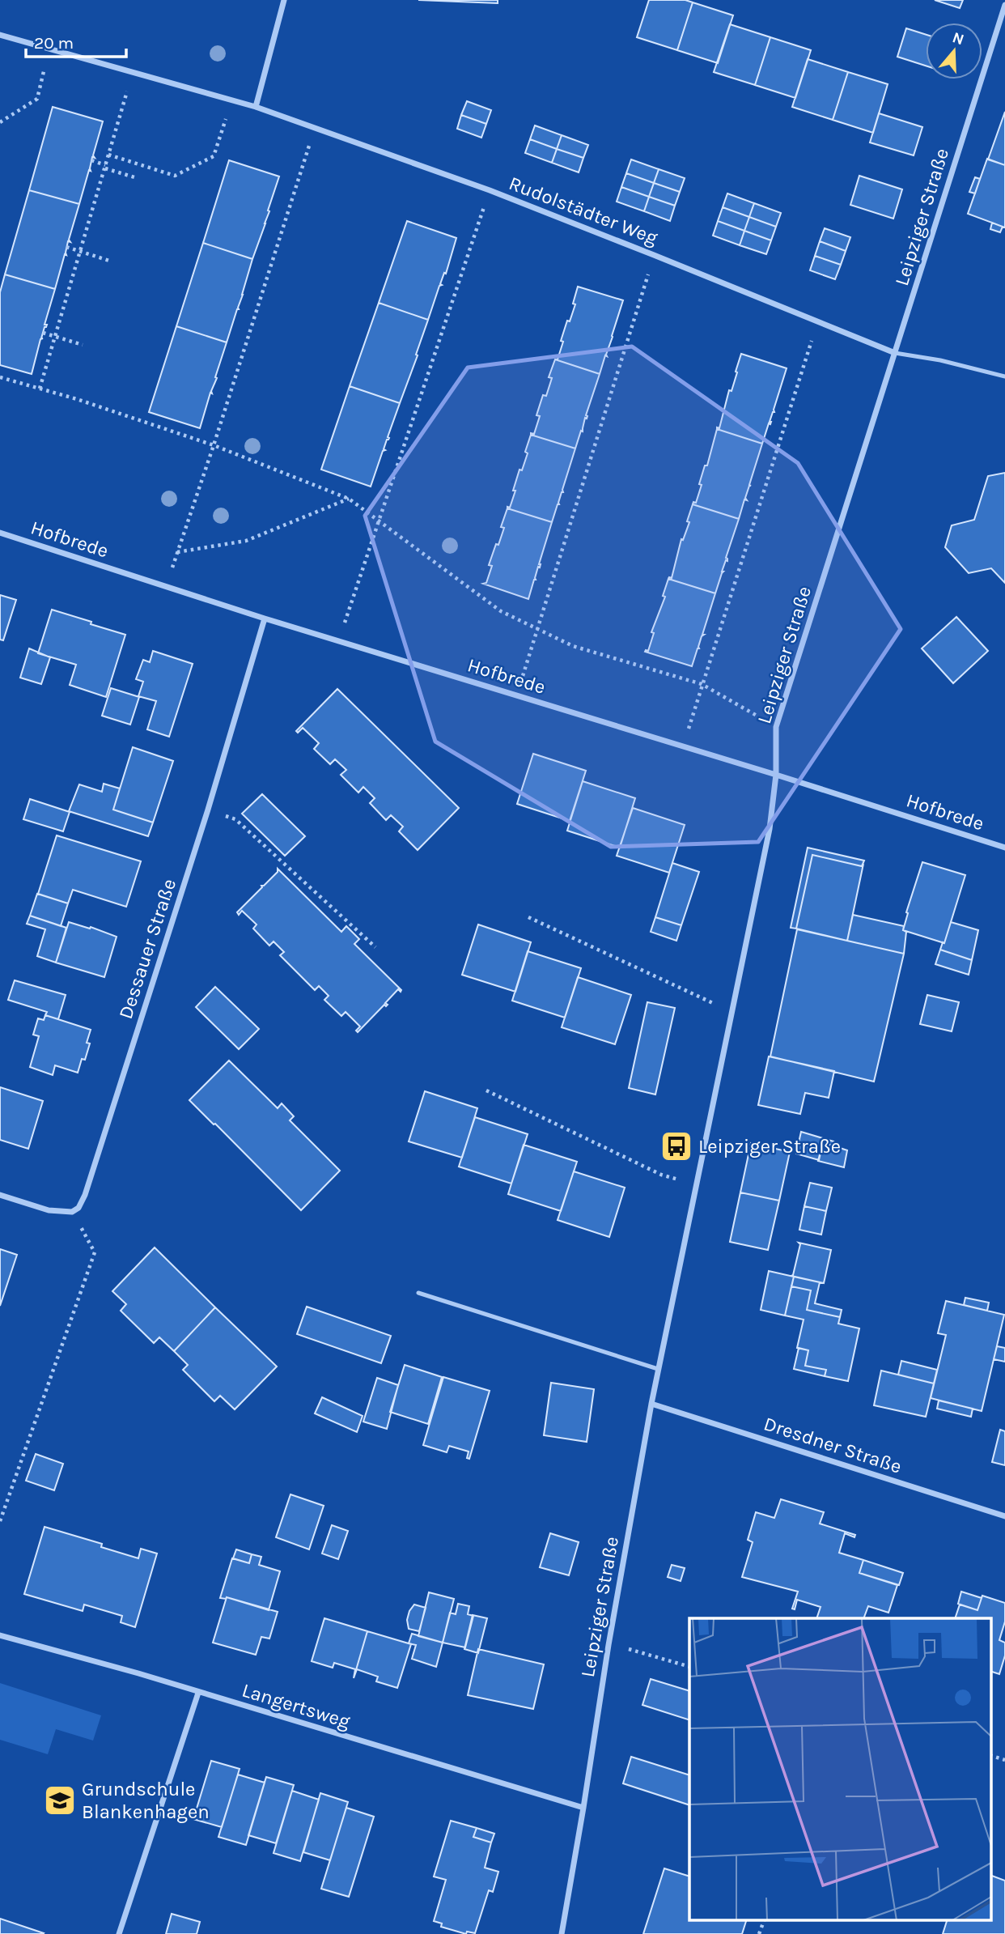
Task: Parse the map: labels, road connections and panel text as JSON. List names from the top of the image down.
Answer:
{
  "streets": {
    "street": [
      "Rudolstädter Weg",
      "Leipziger Straße",
      "Hofbrede",
      "Dessauer Straße",
      "Dresdner Straße",
      "Langertsweg"
    ]
  },
  "crossings": [
    ["Rudolstädter Weg", "Leipziger Straße"],
    ["Leipziger Straße", "Hofbrede"],
    ["Leipziger Straße", "Dresdner Straße"],
    ["Leipziger Straße", "Langertsweg"],
    ["Hofbrede", "Dessauer Straße"]
  ],
  "places": {
    "bus stop": ["Leipziger Straße"],
    "school or university": ["Grundschule Blankenhagen"]
  },
  "scale_bar": "20 m",
  "north": "top"
}
